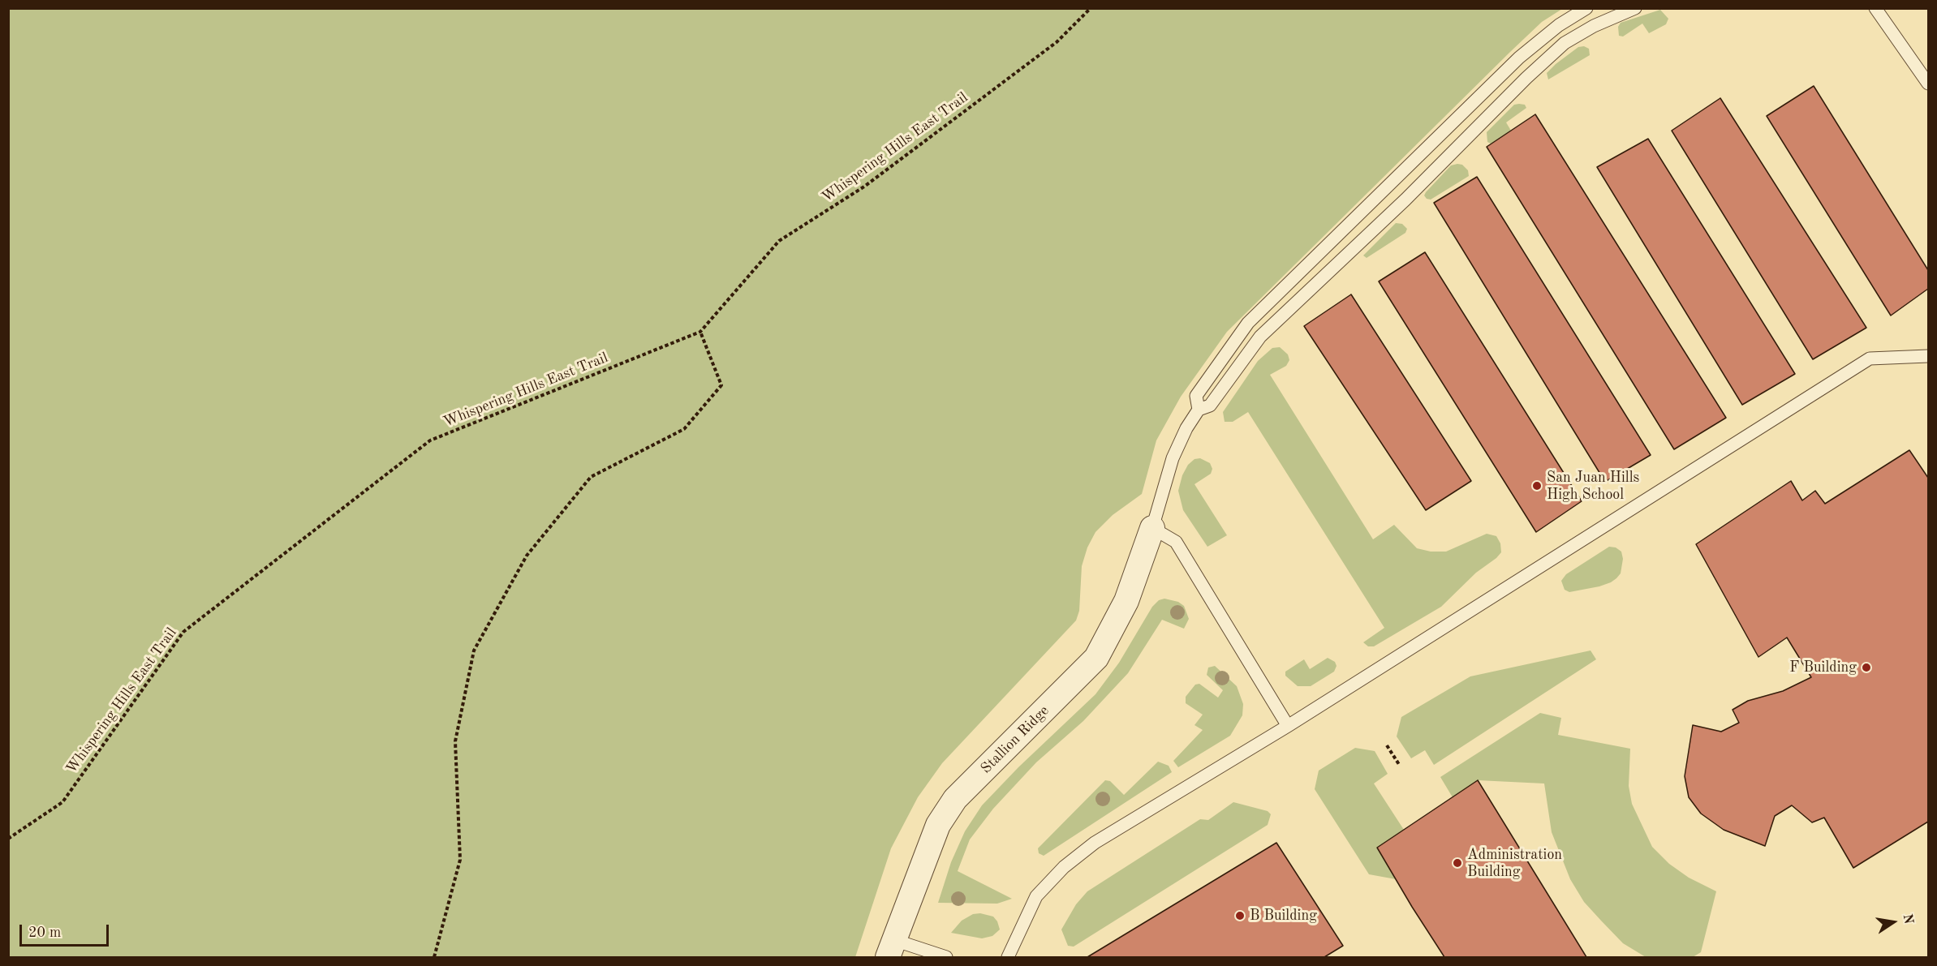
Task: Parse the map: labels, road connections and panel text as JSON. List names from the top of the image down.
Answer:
{
  "streets": {
    "street": ["Stallion Ridge"],
    "path": ["Whispering Hills East Trail"]
  },
  "places": [
    "San Juan Hills High School",
    "F Building",
    "Administration Building",
    "B Building"
  ],
  "scale_bar": "20 m",
  "north": "right"
}
